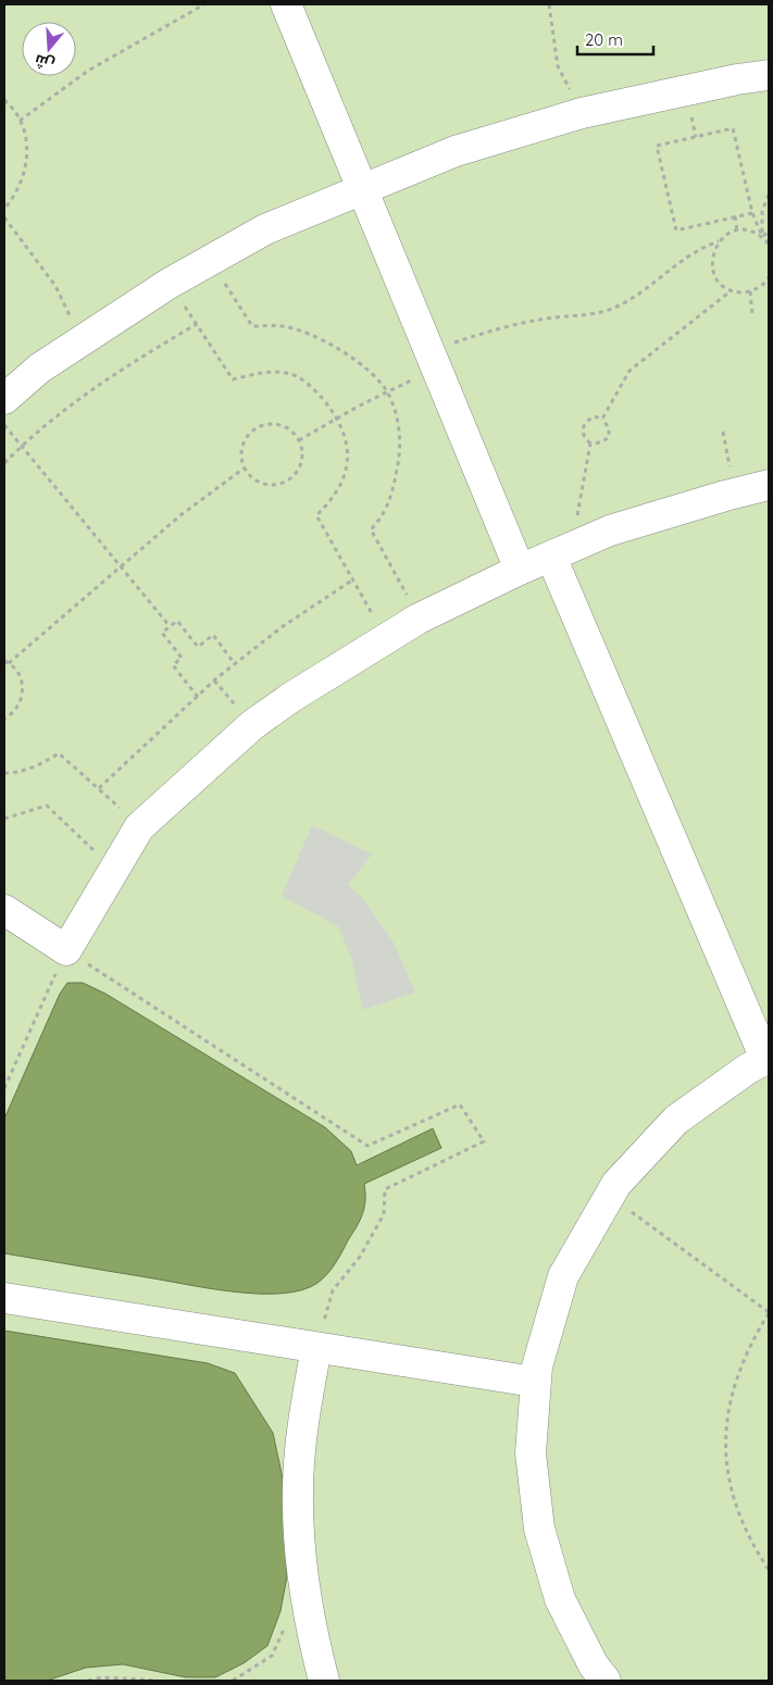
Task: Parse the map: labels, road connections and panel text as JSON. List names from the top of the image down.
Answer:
{
  "scale_bar": "20 m",
  "north": "bottom"
}
